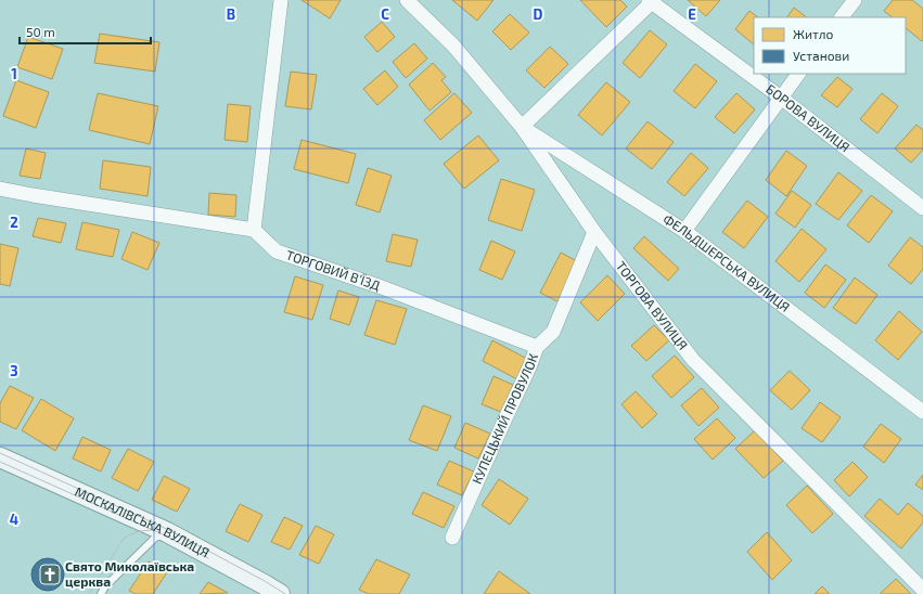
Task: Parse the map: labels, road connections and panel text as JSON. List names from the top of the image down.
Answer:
{
  "streets": {
    "street": [
      "БОРОВА ВУЛИЦЯ",
      "ФЕЛЬДШЕРСЬКА ВУЛИЦЯ",
      "ТОРГОВИЙ В’ЇЗД",
      "ТОРГОВА ВУЛИЦЯ",
      "КУПЕЦЬКИЙ ПРОВУЛОК",
      "МОСКАЛІВСЬКА ВУЛИЦЯ"
    ]
  },
  "crossings": [
    ["ФЕЛЬДШЕРСЬКА ВУЛИЦЯ", "ТОРГОВА ВУЛИЦЯ"],
    ["ТОРГОВИЙ В’ЇЗД", "КУПЕЦЬКИЙ ПРОВУЛОК"],
    ["ТОРГОВА ВУЛИЦЯ", "КУПЕЦЬКИЙ ПРОВУЛОК"]
  ],
  "places": {
    "church": ["Свято Миколаївська церква"]
  },
  "legend": ["Житло", "Установи"],
  "scale_bar": "50 m",
  "grid": {
    "columns": [
      "B",
      "C",
      "D",
      "E"
    ],
    "rows": [
      "1",
      "2",
      "3",
      "4"
    ]
  }
}
